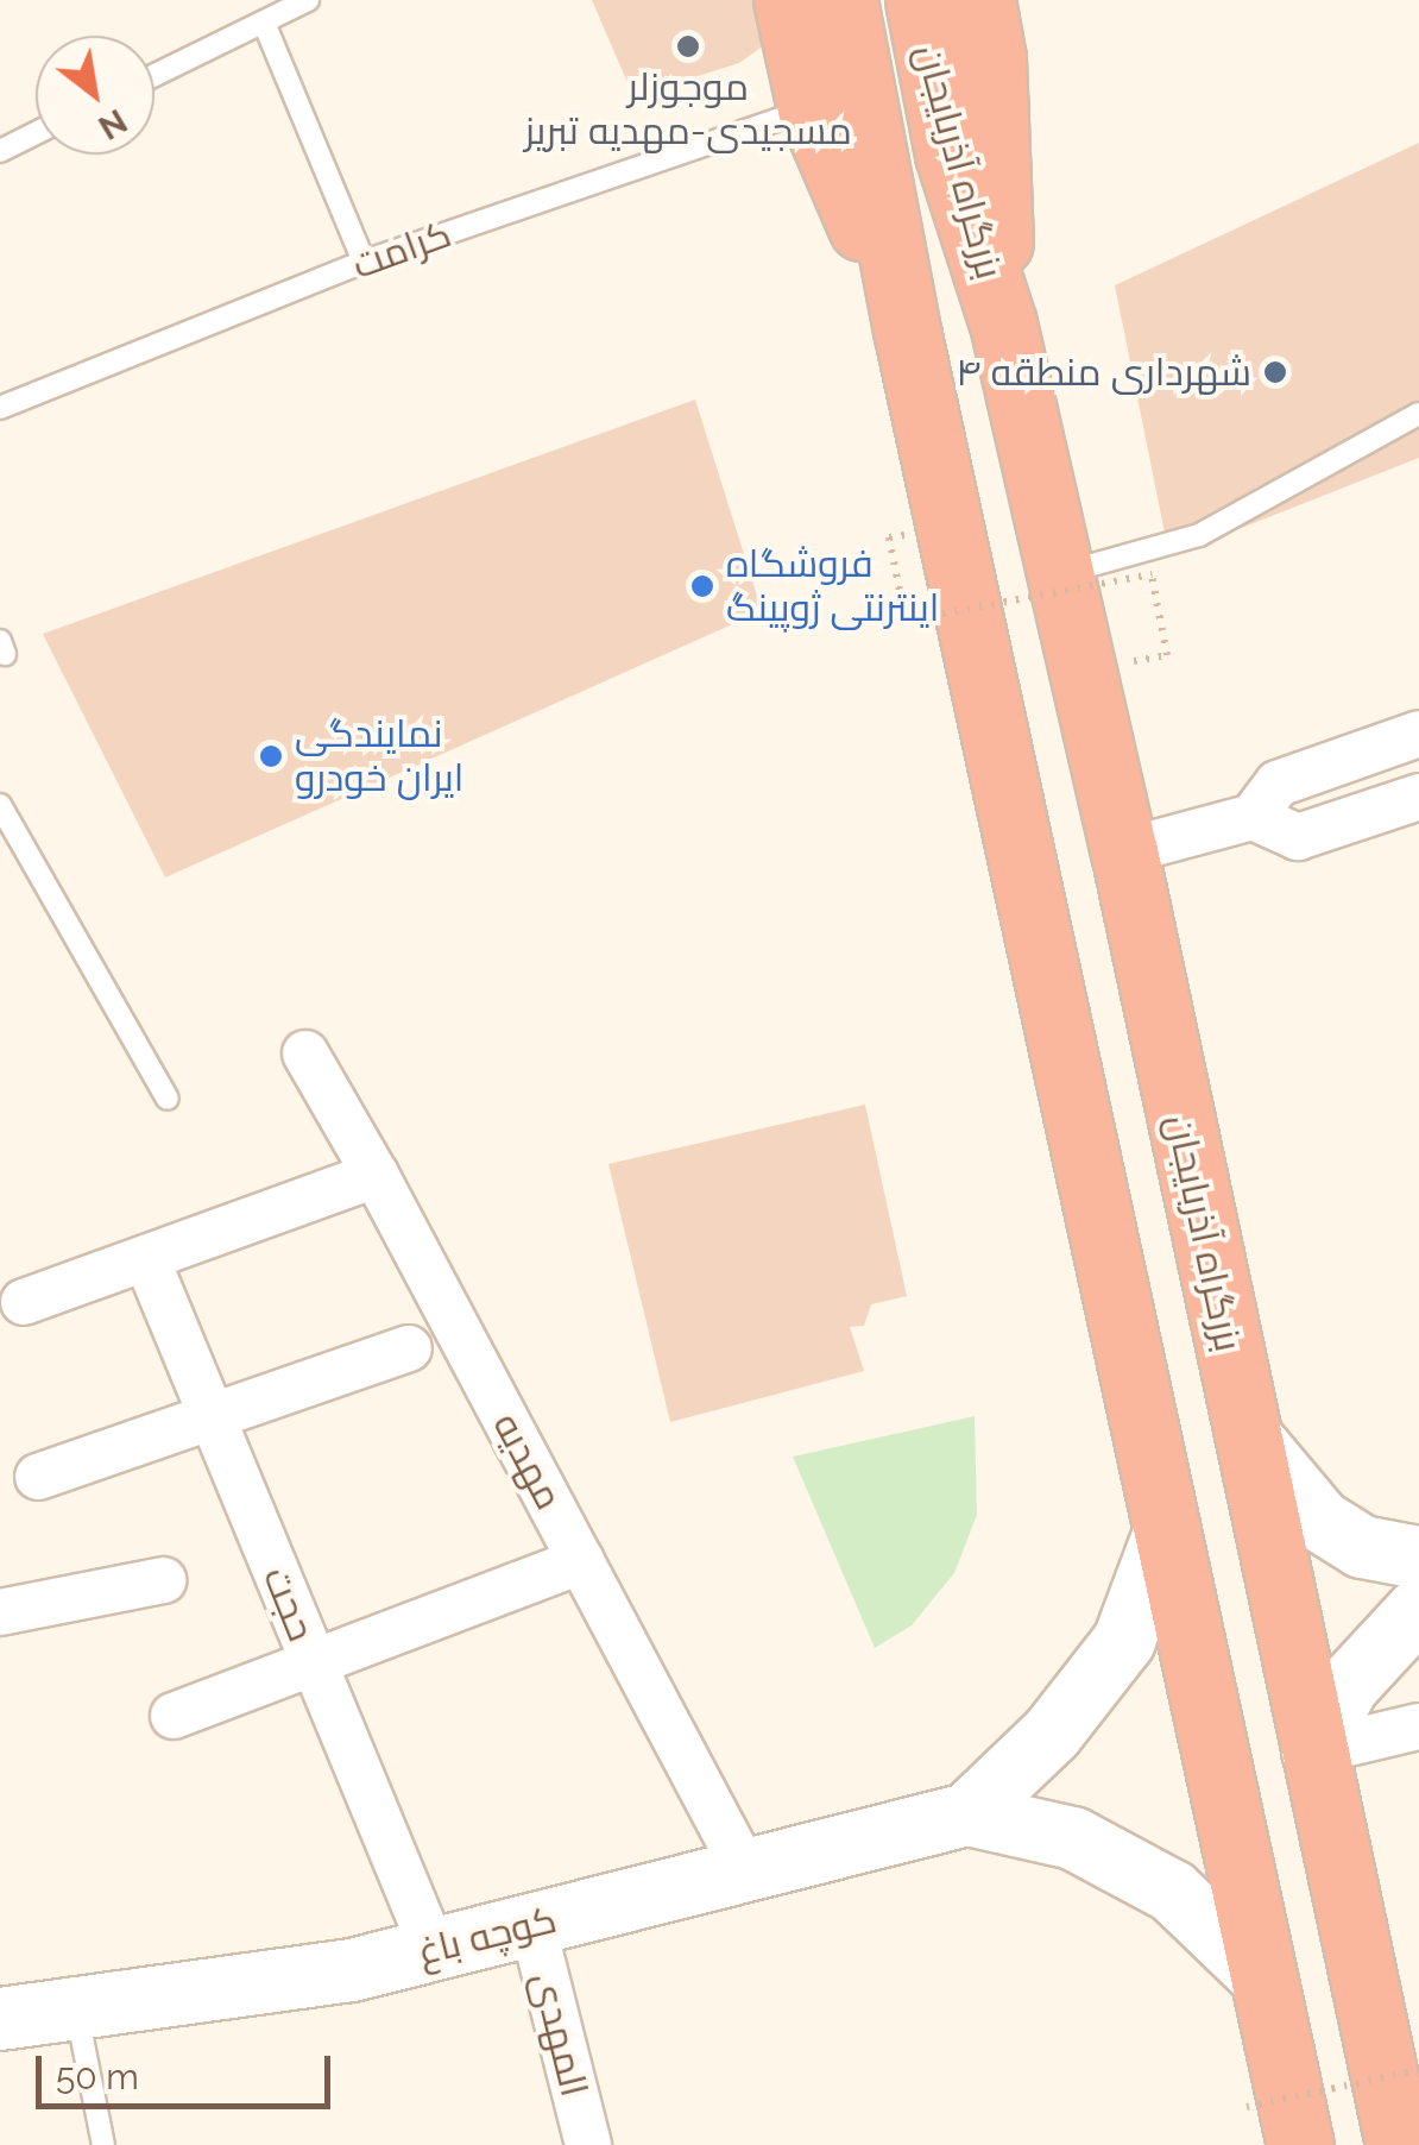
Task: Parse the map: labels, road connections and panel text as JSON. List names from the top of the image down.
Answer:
{
  "streets": {
    "highway": ["بزرگراه آذربایجان"],
    "main road": ["کوچه باغ"],
    "street": ["مهدیه", "حجت", "المهدی"],
    "lane": ["کرامت"]
  },
  "crossings": [
    ["بزرگراه آذربایجان", "کرامت"],
    ["مهدیه", "کوچه باغ"],
    ["حجت", "کوچه باغ"],
    ["کوچه باغ", "المهدی"]
  ],
  "places": [
    "موجوزلر مسجیدی-مهدیه تبریز",
    "شهرداری منطقه ۴",
    "فروشگاه اینترنتی ژوپینگ",
    "نمایندگی ایران خودرو"
  ],
  "scale_bar": "50 m",
  "north": "bottom right"
}
